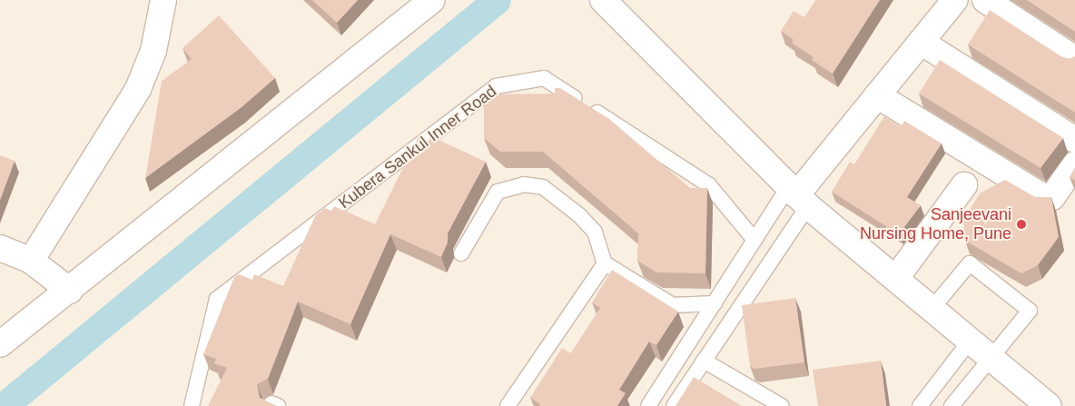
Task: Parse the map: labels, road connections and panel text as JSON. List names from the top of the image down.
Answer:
{
  "streets": {
    "lane": ["Kubera Sankul Inner Road"]
  },
  "places": ["Sanjeevani Nursing Home, Pune"]
}
